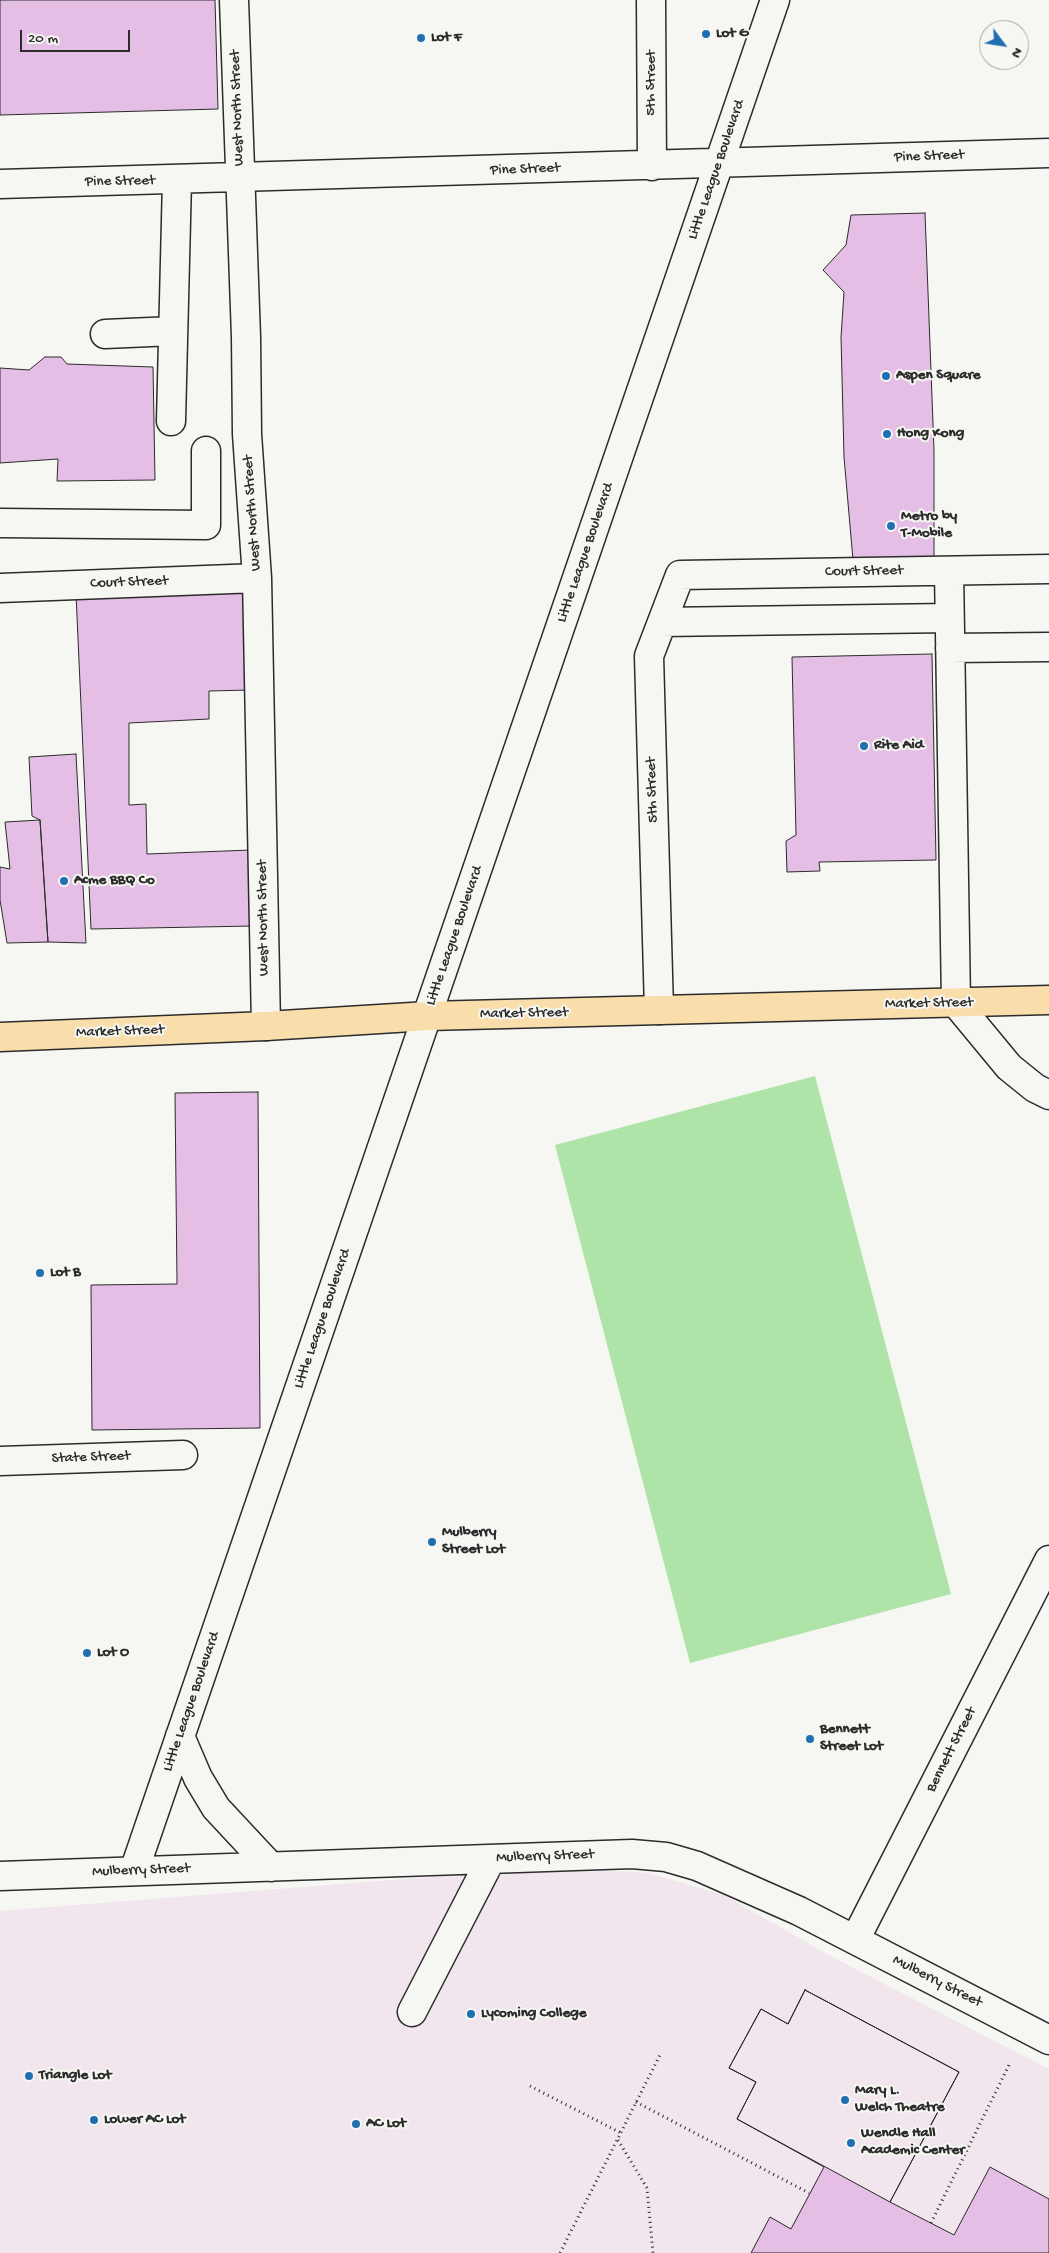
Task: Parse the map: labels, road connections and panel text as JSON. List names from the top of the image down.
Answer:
{
  "streets": {
    "main road": ["Market Street"],
    "street": [
      "5th Street",
      "West North Street",
      "Pine Street",
      "Little League Boulevard",
      "Court Street",
      "State Street",
      "Bennett Street",
      "Mulberry Street"
    ]
  },
  "crossings": [
    ["5th Street", "Pine Street"],
    ["5th Street", "Court Street"],
    ["5th Street", "Market Street"],
    ["West North Street", "Pine Street"],
    ["West North Street", "Court Street"],
    ["West North Street", "Market Street"],
    ["Pine Street", "Little League Boulevard"],
    ["Little League Boulevard", "Market Street"],
    ["Little League Boulevard", "Mulberry Street"],
    ["Bennett Street", "Mulberry Street"]
  ],
  "places": [
    "Lot G",
    "Lot F",
    "Aspen Square",
    "Hong Kong",
    "Metro by T-Mobile",
    "Rite Aid",
    "Acme BBQ Co",
    "Lot B",
    "Mulberry Street Lot",
    "Lot O",
    "Bennett Street Lot",
    "Lycoming College",
    "Triangle Lot",
    "Mary L. Welch Theatre",
    "Lower AC Lot",
    "AC Lot",
    "Wendle Hall Academic Center"
  ],
  "scale_bar": "20 m",
  "north": "bottom right"
}
